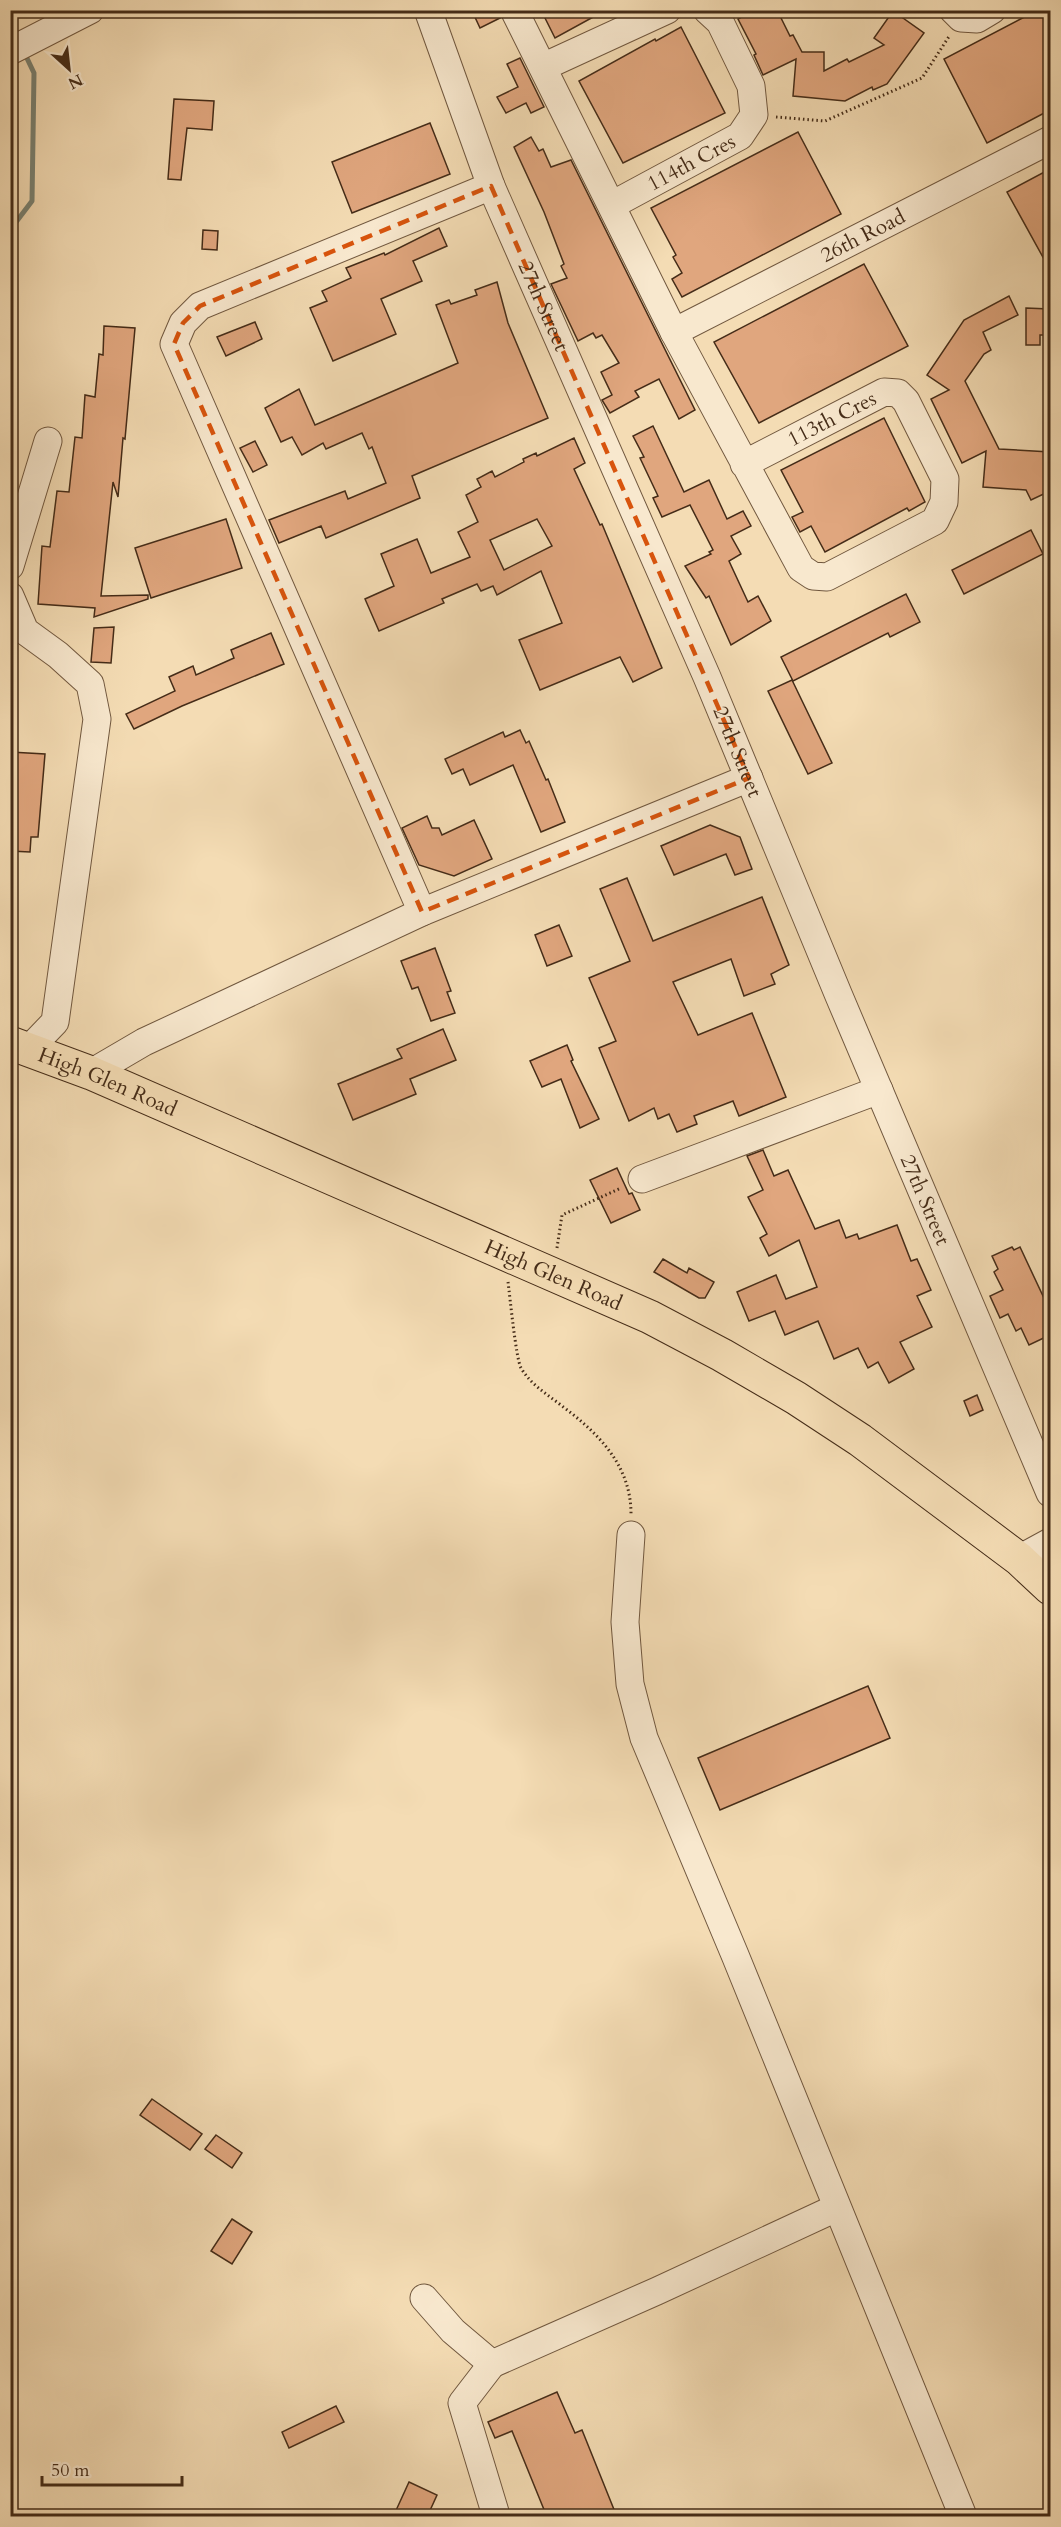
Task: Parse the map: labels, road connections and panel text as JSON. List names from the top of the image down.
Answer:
{
  "streets": {
    "main road": ["High Glen Road"],
    "street": [
      "114th Cres",
      "26th Road",
      "27th Street",
      "113th Cres"
    ]
  },
  "scale_bar": "50 m",
  "north": "bottom right"
}
